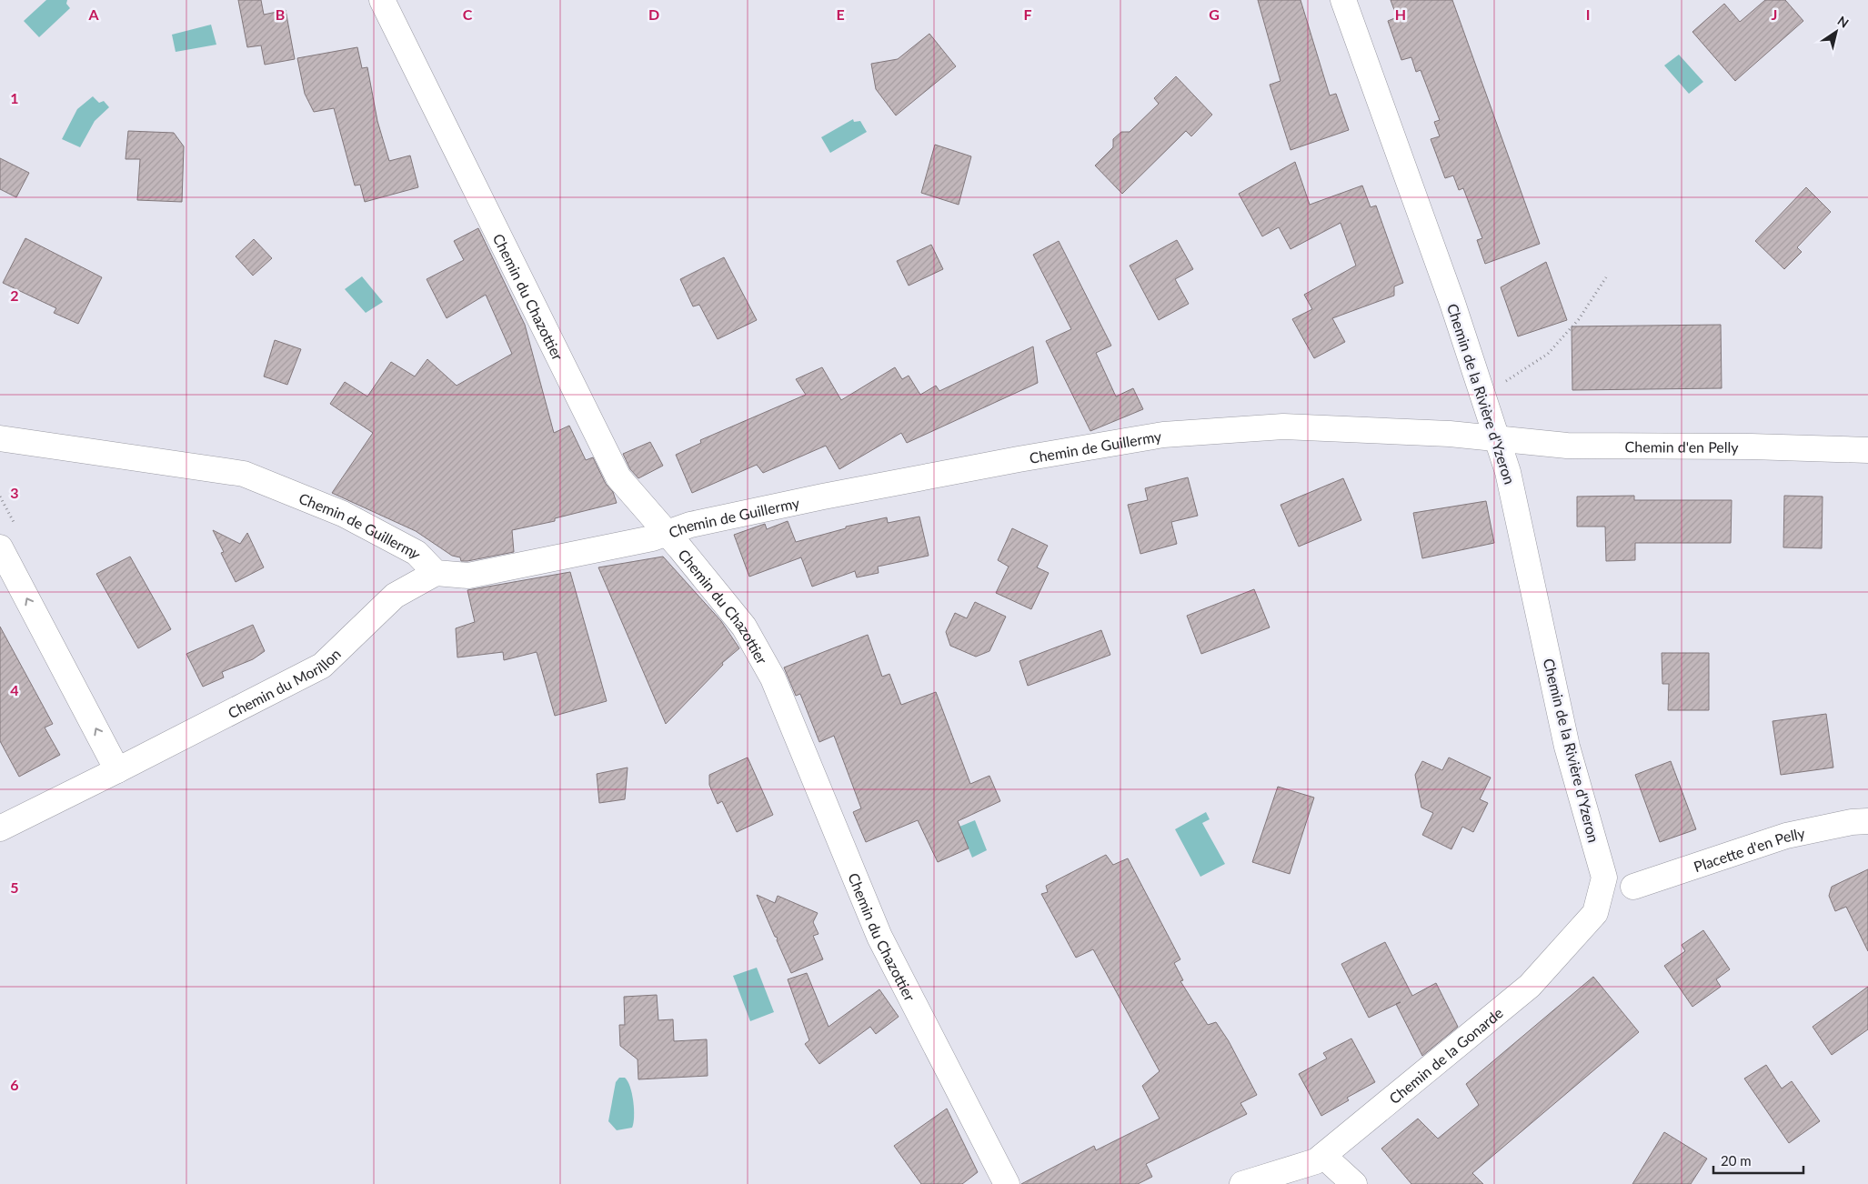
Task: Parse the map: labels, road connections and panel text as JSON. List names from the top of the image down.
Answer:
{
  "streets": {
    "street": [
      "Chemin du Chazottier",
      "Chemin de la Rivière d'Yzeron",
      "Chemin de Guillermy",
      "Chemin d'en Pelly",
      "Chemin du Morillon",
      "Placette d'en Pelly",
      "Chemin de la Gonarde"
    ]
  },
  "crossings": [
    ["Chemin du Chazottier", "Chemin de Guillermy"],
    ["Chemin de la Rivière d'Yzeron", "Chemin de Guillermy"],
    ["Chemin de la Rivière d'Yzeron", "Chemin d'en Pelly"],
    ["Chemin de la Rivière d'Yzeron", "Chemin de la Gonarde"],
    ["Chemin de Guillermy", "Chemin d'en Pelly"],
    ["Chemin de Guillermy", "Chemin du Morillon"]
  ],
  "scale_bar": "20 m",
  "north": "top right",
  "grid": {
    "columns": [
      "A",
      "B",
      "C",
      "D",
      "E",
      "F",
      "G",
      "H",
      "I",
      "J"
    ],
    "rows": [
      "1",
      "2",
      "3",
      "4",
      "5",
      "6"
    ]
  }
}
